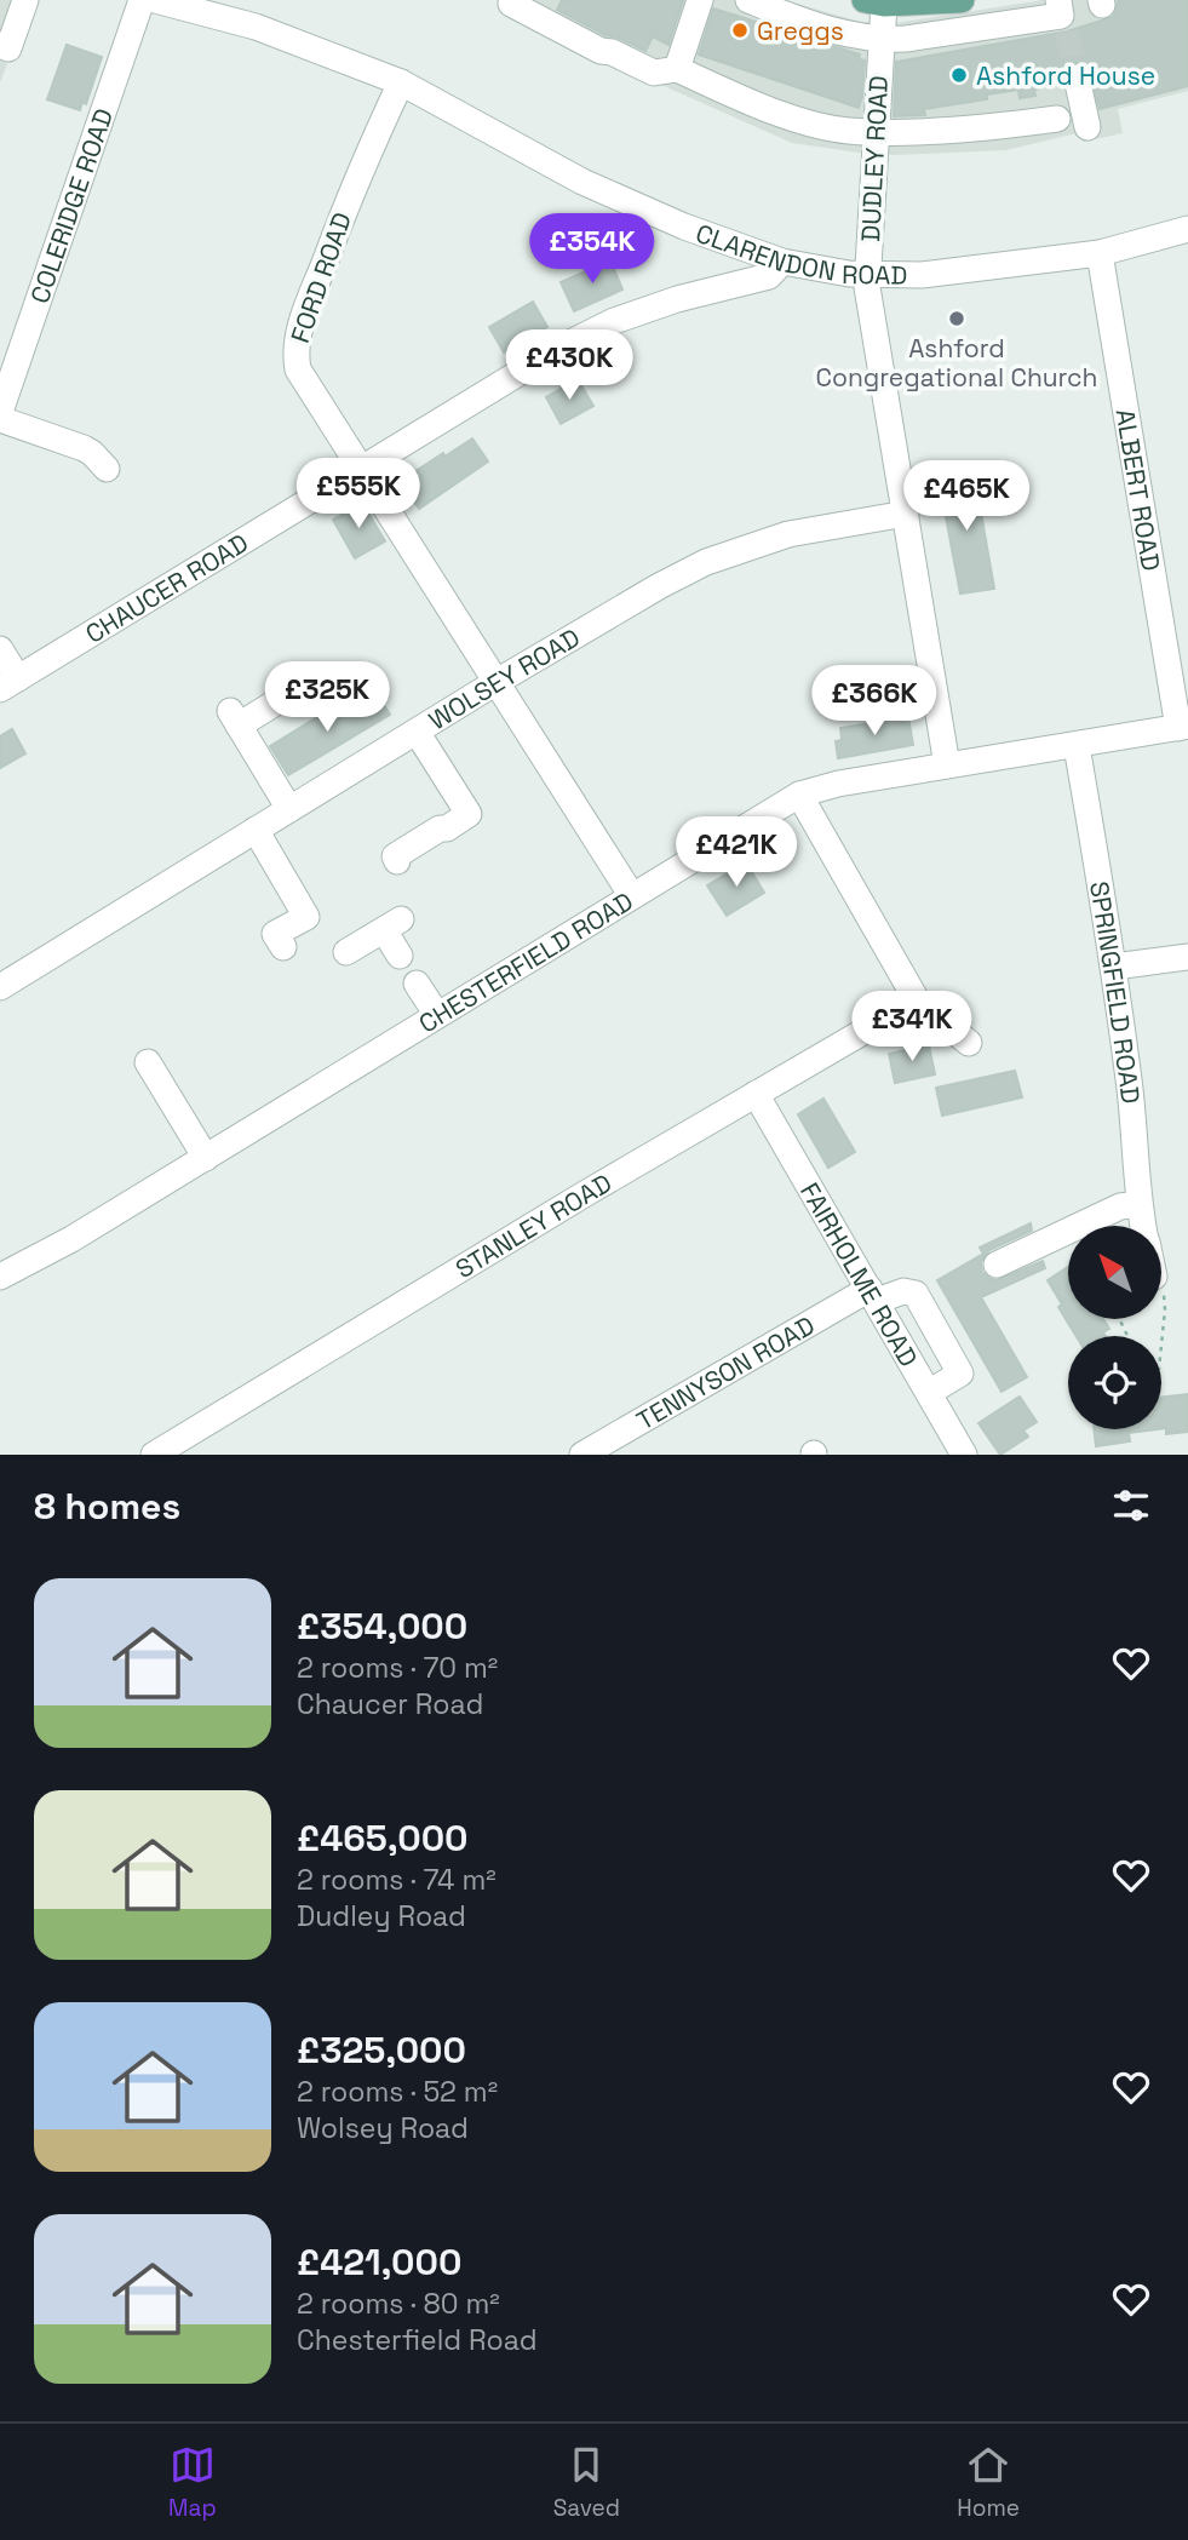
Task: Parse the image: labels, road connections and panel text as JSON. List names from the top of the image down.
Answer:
{
  "streets": {
    "street": [
      "DUDLEY ROAD",
      "COLERIDGE ROAD",
      "CLARENDON ROAD",
      "FORD ROAD",
      "ALBERT ROAD",
      "CHAUCER ROAD",
      "WOLSEY ROAD",
      "CHESTERFIELD ROAD",
      "SPRINGFIELD ROAD",
      "STANLEY ROAD",
      "FAIRHOLME ROAD",
      "TENNYSON ROAD"
    ]
  },
  "crossings": [
    ["DUDLEY ROAD", "CLARENDON ROAD"],
    ["DUDLEY ROAD", "WOLSEY ROAD"],
    ["DUDLEY ROAD", "CHESTERFIELD ROAD"],
    ["CLARENDON ROAD", "FORD ROAD"],
    ["CLARENDON ROAD", "ALBERT ROAD"],
    ["CLARENDON ROAD", "CHAUCER ROAD"],
    ["FORD ROAD", "CHAUCER ROAD"],
    ["FORD ROAD", "WOLSEY ROAD"],
    ["FORD ROAD", "CHESTERFIELD ROAD"],
    ["ALBERT ROAD", "CHESTERFIELD ROAD"],
    ["CHESTERFIELD ROAD", "SPRINGFIELD ROAD"],
    ["STANLEY ROAD", "FAIRHOLME ROAD"],
    ["FAIRHOLME ROAD", "TENNYSON ROAD"]
  ],
  "places": ["Greggs", "Ashford House", "Ashford Congregational Church"],
  "north": "top left",
  "page": {
    "price": [
      "£354K",
      "£430K",
      "£555K",
      "£465K",
      "£325K",
      "£366K",
      "£421K",
      "£341K"
    ],
    "heading": "8 homes",
    "list": [
      {
        "name": "£354,000",
        "note": "2 rooms · 70 m² · Chaucer Road"
      },
      {
        "name": "£465,000",
        "note": "2 rooms · 74 m² · Dudley Road"
      },
      {
        "name": "£325,000",
        "note": "2 rooms · 52 m² · Wolsey Road"
      },
      {
        "name": "£421,000",
        "note": "2 rooms · 80 m² · Chesterfield Road"
      }
    ],
    "tabs": ["Map", "Saved", "Home"]
  }
}
